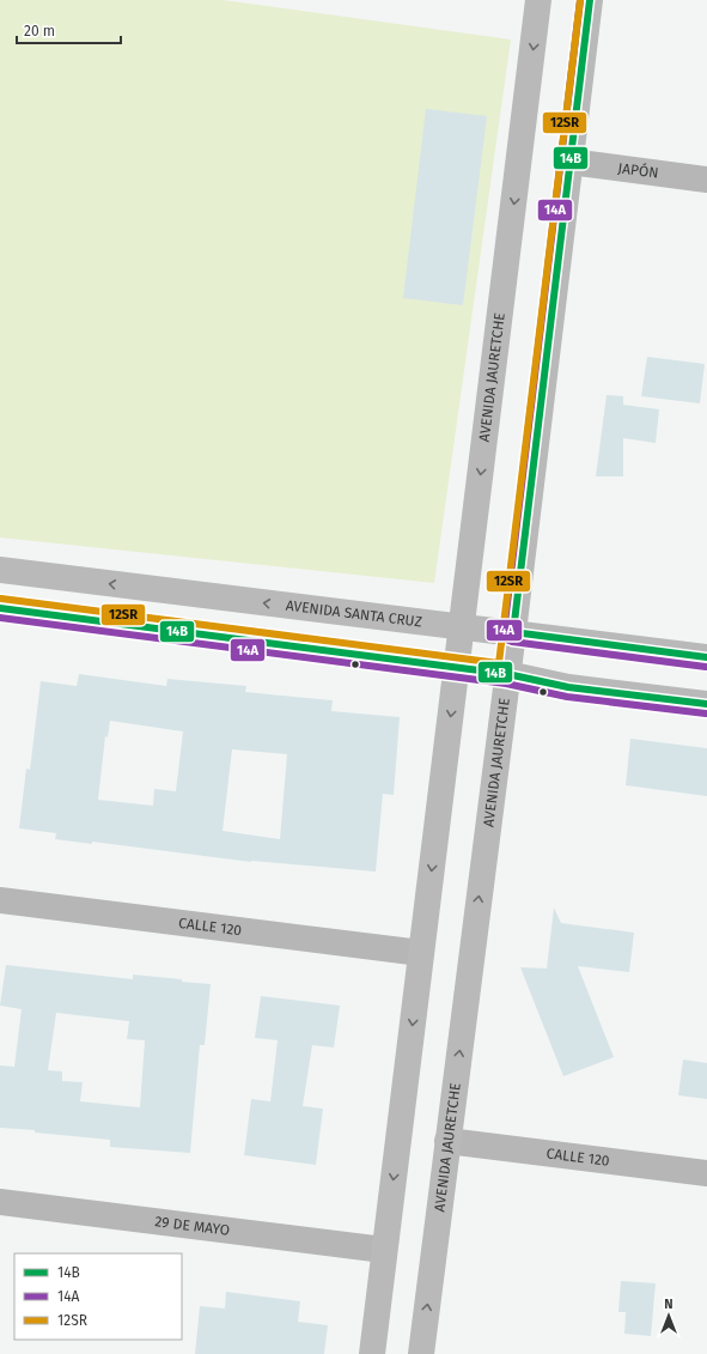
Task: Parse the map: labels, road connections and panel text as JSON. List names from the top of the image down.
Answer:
{
  "streets": {
    "main road": ["AVENIDA JAURETCHE", "AVENIDA SANTA CRUZ"],
    "street": ["JAPÓN", "CALLE 120", "29 DE MAYO"]
  },
  "crossings": [
    ["JAPÓN", "AVENIDA JAURETCHE"],
    ["AVENIDA JAURETCHE", "AVENIDA SANTA CRUZ"],
    ["AVENIDA JAURETCHE", "CALLE 120"],
    ["AVENIDA JAURETCHE", "29 DE MAYO"]
  ],
  "lines": ["transit line 14B", "transit line 14A", "transit line 12SR"],
  "legend": ["14B", "14A", "12SR"],
  "scale_bar": "20 m",
  "north": "top"
}
